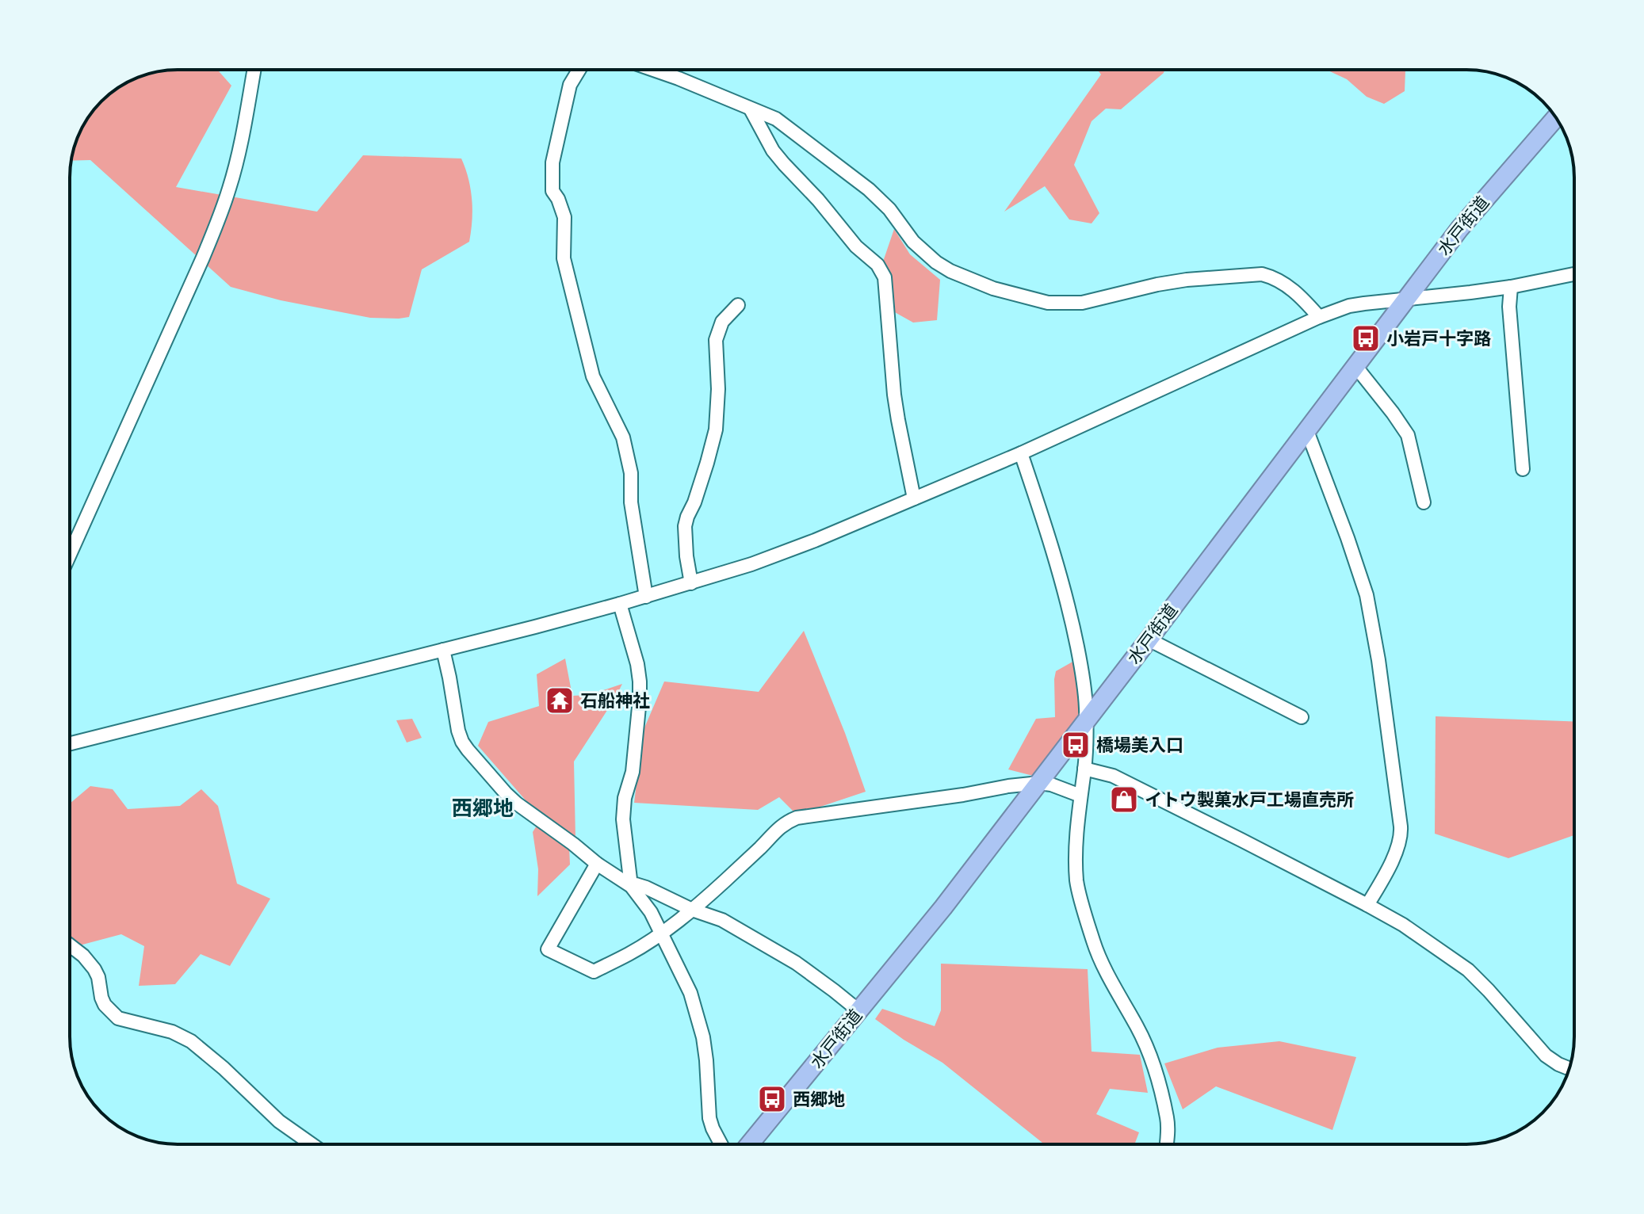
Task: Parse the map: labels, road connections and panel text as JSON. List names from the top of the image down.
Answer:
{
  "streets": {
    "highway": ["水戸街道"]
  },
  "districts": ["西郷地"],
  "places": {
    "bus stop": ["小岩戸十字路", "橋場美入口", "西郷地"],
    "temple": ["石船神社"],
    "shop": ["イトウ製菓水戸工場直売所"]
  }
}
